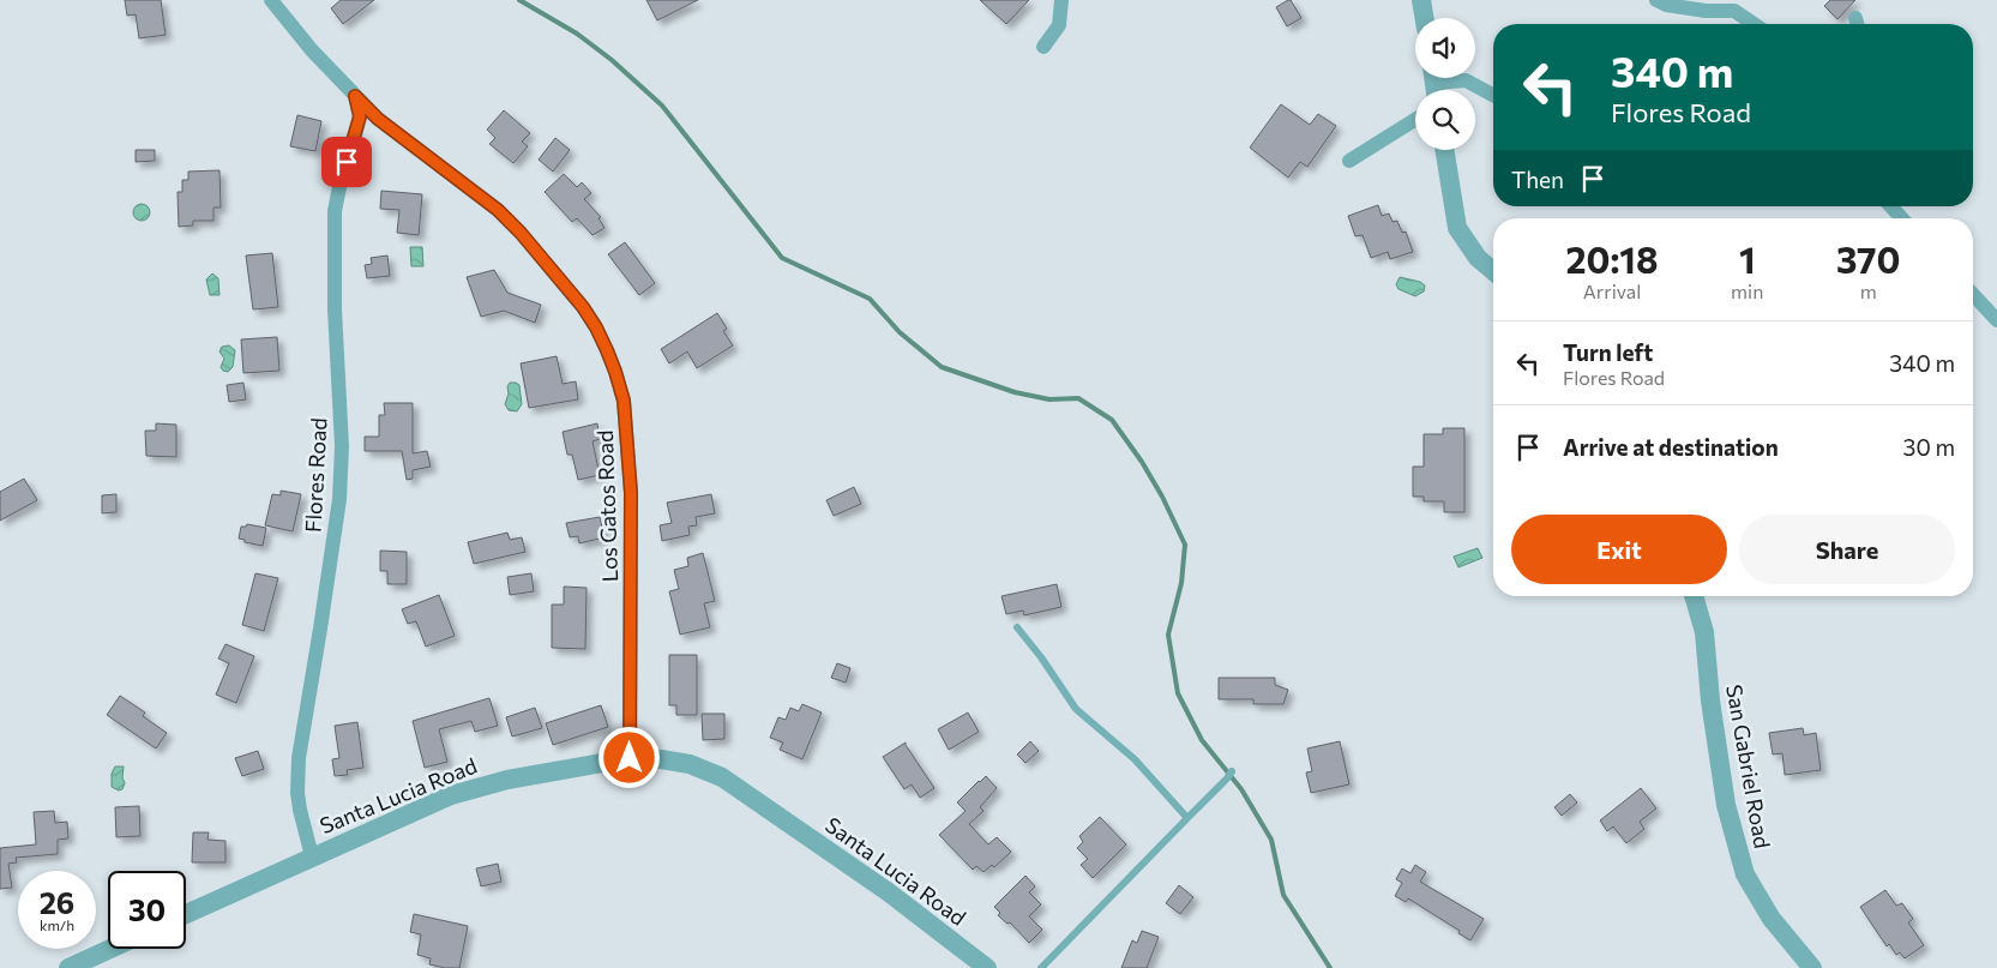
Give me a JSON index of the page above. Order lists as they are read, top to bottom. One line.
{"streets":{"street":["Flores Road","Los Gatos Road","San Gabriel Road","Santa Lucia Road"]},"crossings":[["Flores Road","Los Gatos Road"],["Flores Road","Santa Lucia Road"],["Los Gatos Road","Santa Lucia Road"]],"page":{"turn":["340 m","Flores Road"],"then":"Then","eta":["20:18","Arrival","1","min","370","m"],"list":[{"name":"Turn left","note":"Flores Road","value":"340 m"},{"name":"Arrive at destination","value":"30 m"}],"buttons":["Exit","Share"],"speed":"26 km/h","limit":"30"}}
